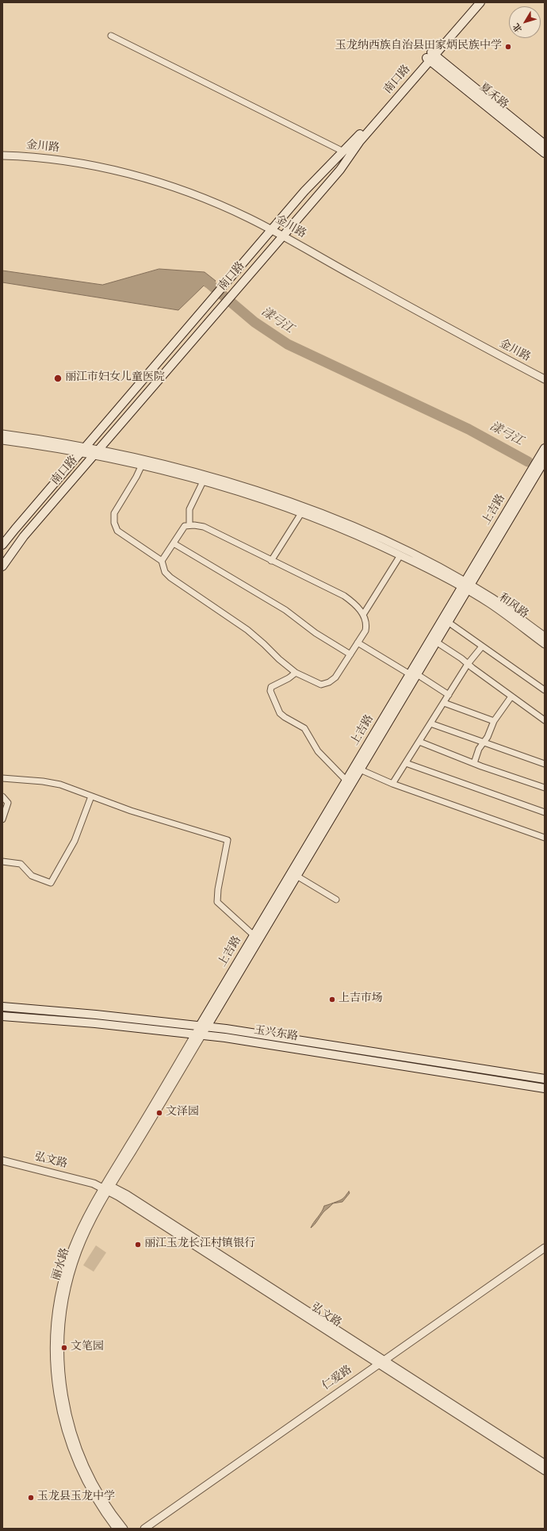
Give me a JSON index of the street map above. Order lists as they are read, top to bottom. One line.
{"streets":{"main road":["南口路","夏禾路","上吉路","玉兴东路"],"street":["金川路","和风路","弘文路","丽水路","仁爱路"]},"crossings":[["南口路","夏禾路"],["南口路","金川路"],["上吉路","和风路"],["上吉路","玉兴东路"],["上吉路","丽水路"],["玉兴东路","丽水路"],["弘文路","丽水路"],["弘文路","仁爱路"]],"water":["漾弓江"],"places":["玉龙纳西族自治县田家炳民族中学","丽江市妇女儿童医院","上吉市场","文泽园","丽江玉龙长江村镇银行","文笔园","玉龙县玉龙中学"],"north":"bottom left"}
